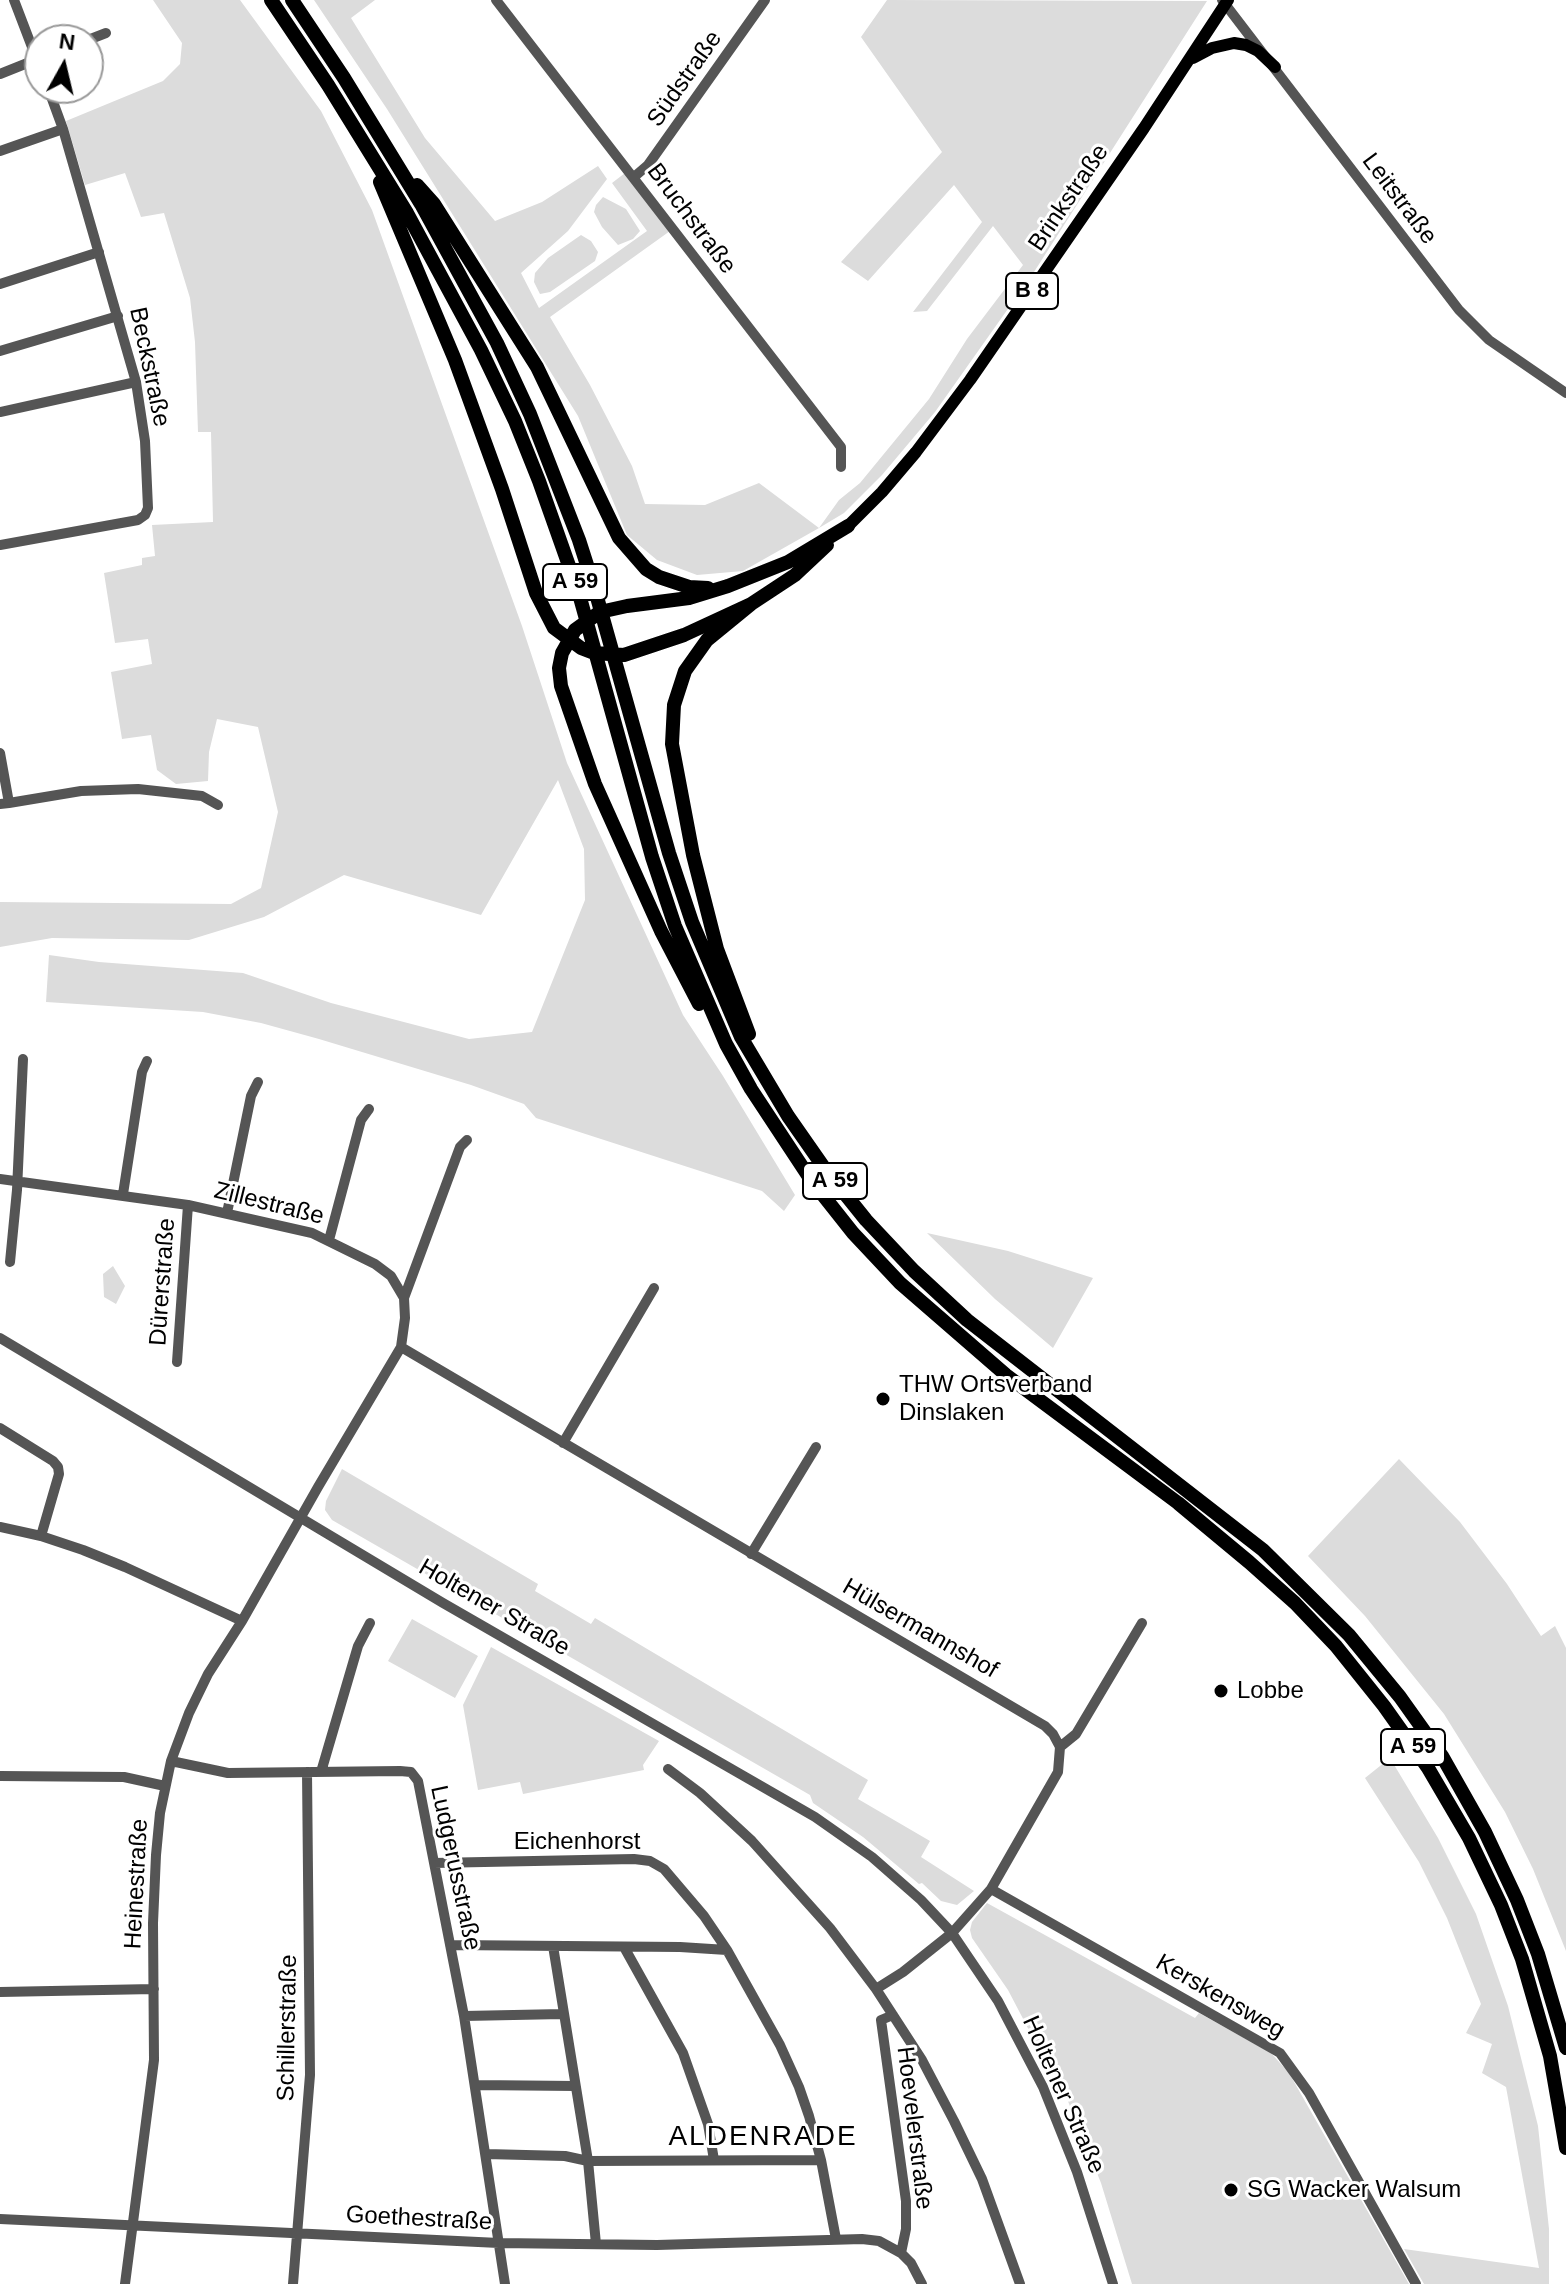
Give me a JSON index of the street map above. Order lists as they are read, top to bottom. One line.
{"streets":{"highway":["A 59"],"main road":["Brinkstraße","B 8"],"street":["Südstraße","Leitstraße","Bruchstraße","Beckstraße","Zillestraße","Dürerstraße","Holtener Straße","Hülsermannshof","Eichenhorst","Ludgerusstraße","Heinestraße","Kerskensweg","Schillerstraße","Hoevelerstraße","Goethestraße"]},"crossings":[["Südstraße","Bruchstraße"],["Brinkstraße","Leitstraße"],["Zillestraße","Dürerstraße"],["Holtener Straße","Heinestraße"],["Eichenhorst","Ludgerusstraße"],["Eichenhorst","Goethestraße"],["Ludgerusstraße","Heinestraße"],["Ludgerusstraße","Schillerstraße"],["Ludgerusstraße","Goethestraße"],["Heinestraße","Goethestraße"],["Schillerstraße","Goethestraße"]],"districts":["ALDENRADE"],"places":["THW Ortsverband Dinslaken","Lobbe","SG Wacker Walsum"],"north":"top"}
